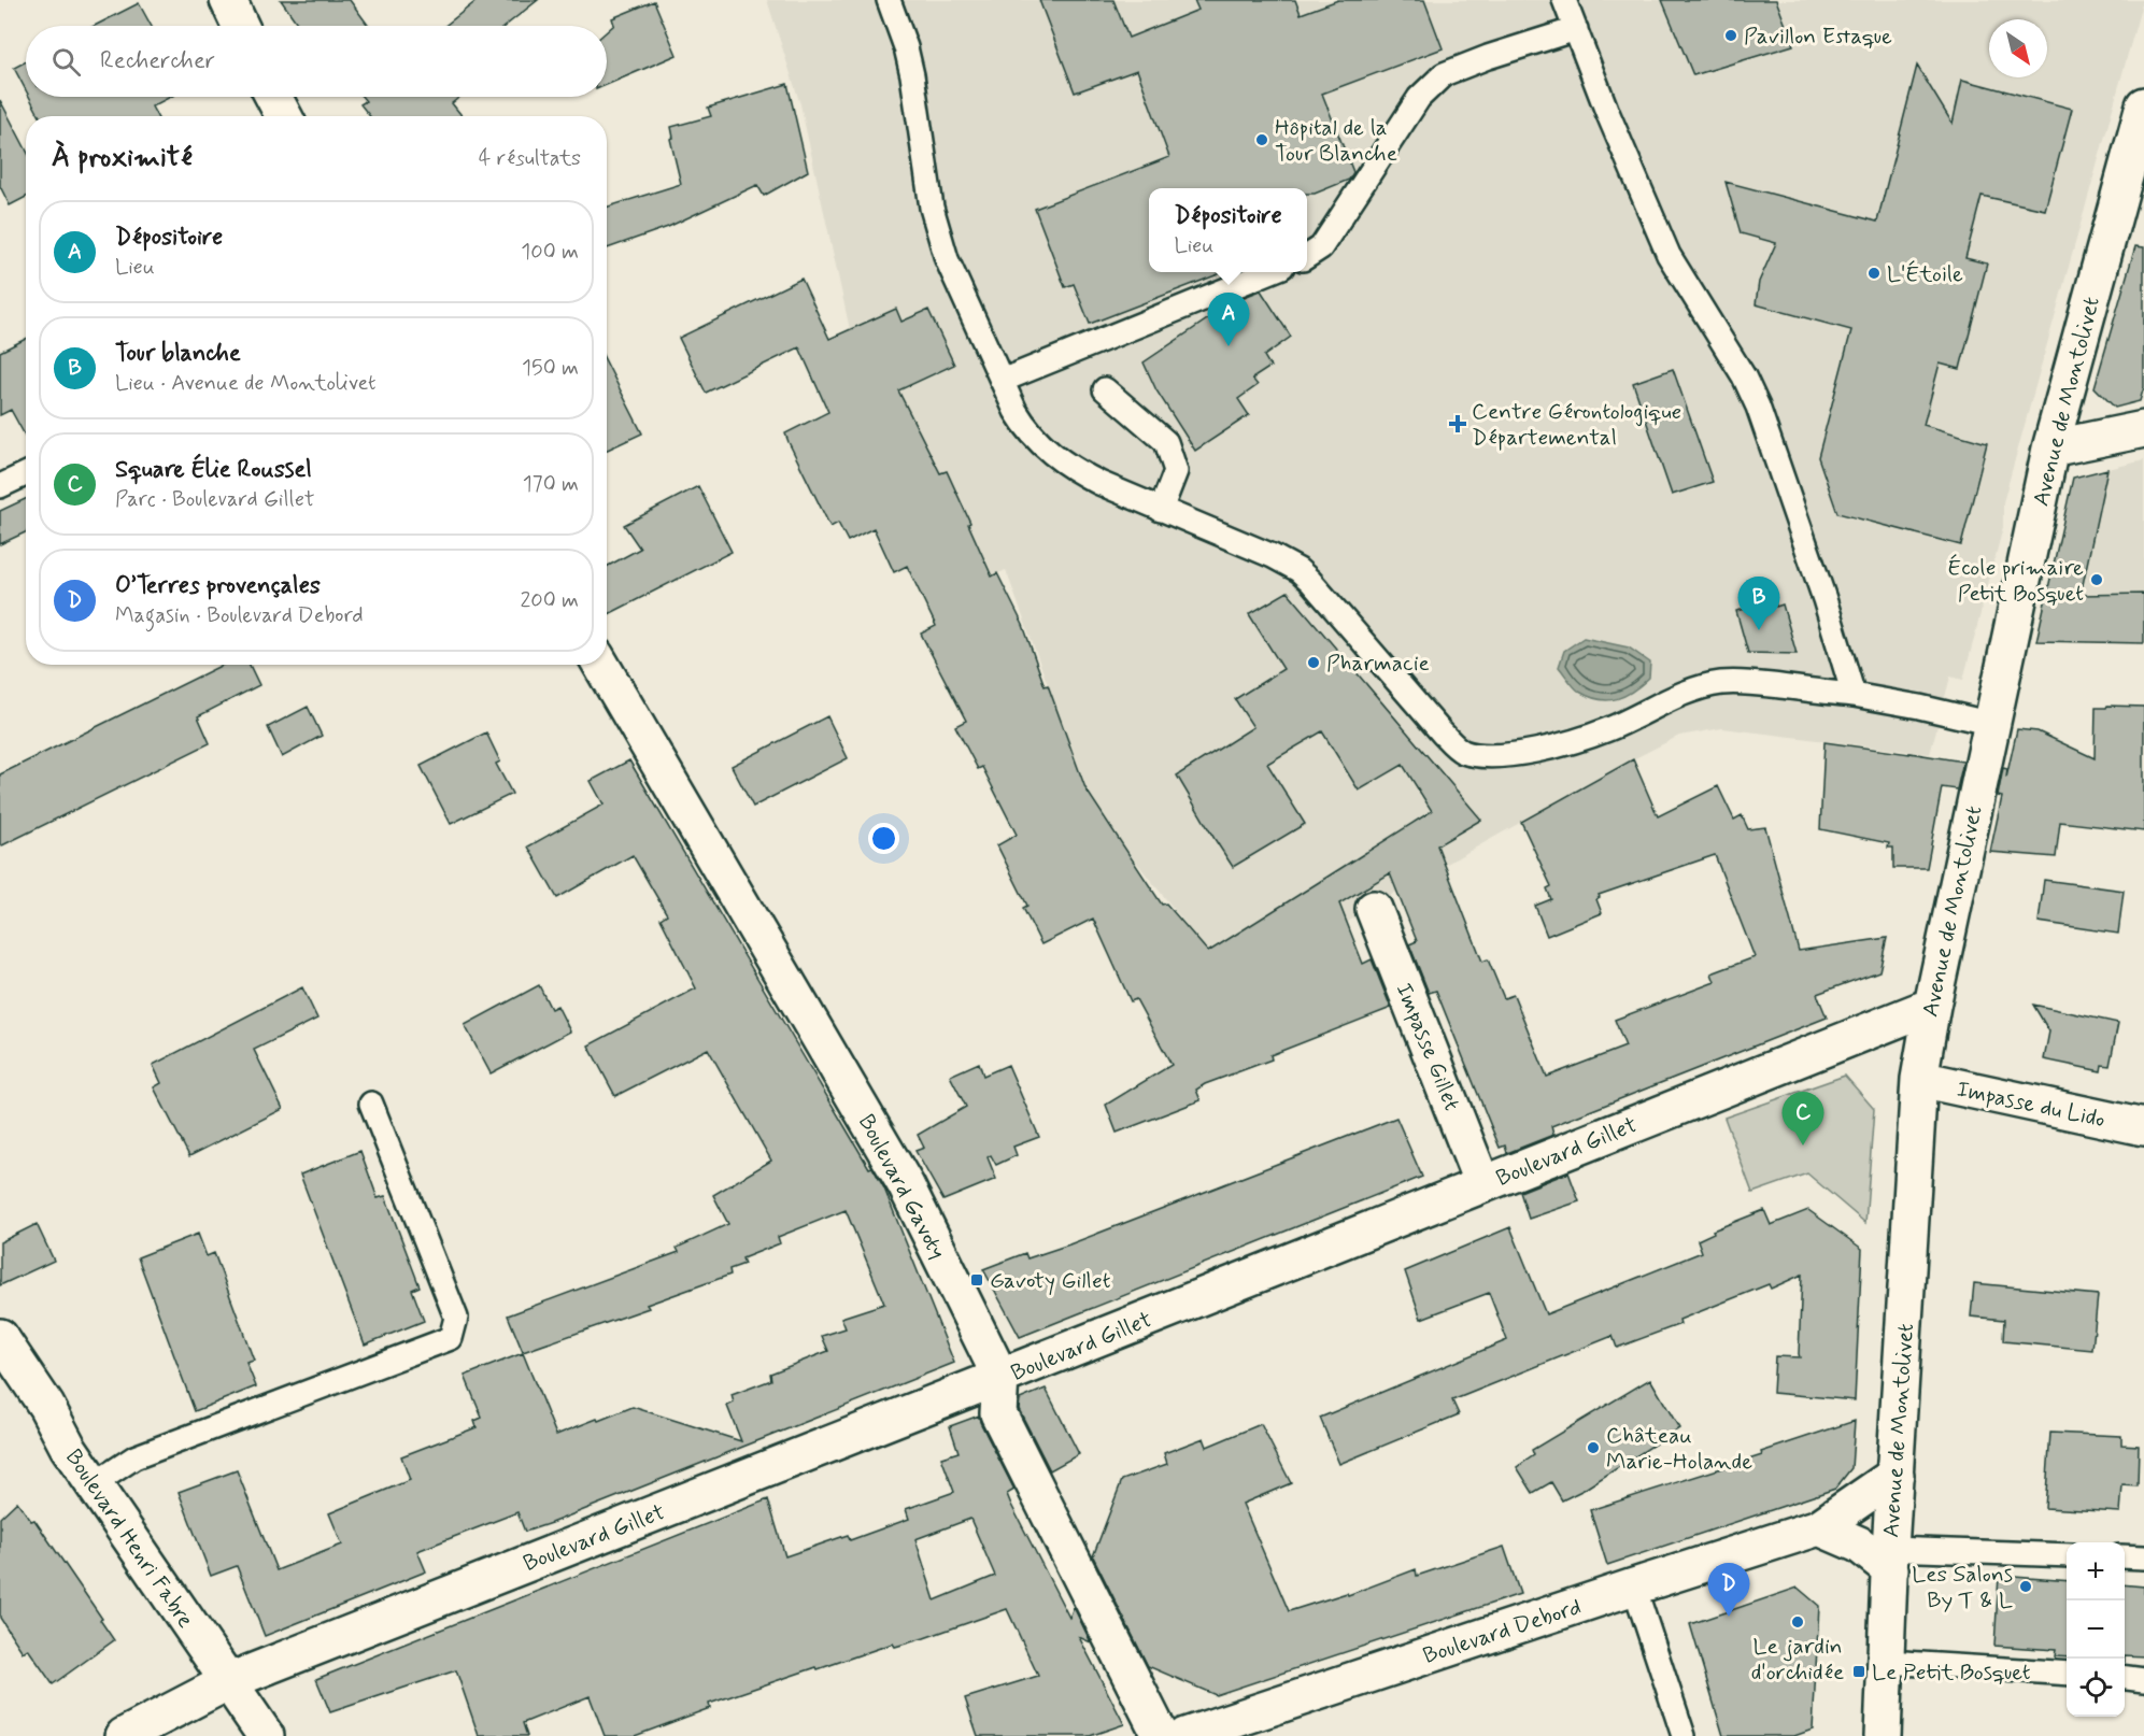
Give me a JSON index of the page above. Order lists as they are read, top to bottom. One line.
{"streets":{"street":["Avenue de Montolivet","Impasse Gillet","Impasse du Lido","Boulevard Gillet","Boulevard Gavoty","Boulevard Henri Fabre","Boulevard Debord"]},"crossings":[["Avenue de Montolivet","Impasse du Lido"],["Avenue de Montolivet","Boulevard Gillet"],["Avenue de Montolivet","Boulevard Debord"],["Impasse Gillet","Boulevard Gillet"],["Boulevard Gillet","Boulevard Gavoty"],["Boulevard Gillet","Boulevard Henri Fabre"]],"places":{"other":["Pavillon Estaque","Hôpital de la Tour Blanche","L'Étoile","École primaire Petit Bosquet","Pharmacie","Château Marie-Holande","Les Salons By T & L","Le jardin d'orchidée"],"health":["Centre Gérontologique Départemental"],"transit":["Gavoty Gillet","Le Petit Bosquet"]},"north":"bottom right","page":{"search":"Rechercher","heading":["À proximité","4 résultats"],"popup":["Dépositoire","Lieu"],"list":[{"mark":"A","name":"Dépositoire","note":"Lieu","value":"100 m"},{"mark":"B","name":"Tour blanche","note":"Lieu · Avenue de Montolivet","value":"150 m"},{"mark":"C","name":"Square Élie Roussel","note":"Parc · Boulevard Gillet","value":"170 m"},{"mark":"D","name":"O’Terres provençales","note":"Magasin · Boulevard Debord","value":"200 m"}],"pins":["A","B","C","D"],"map_buttons":["+","−"]}}
